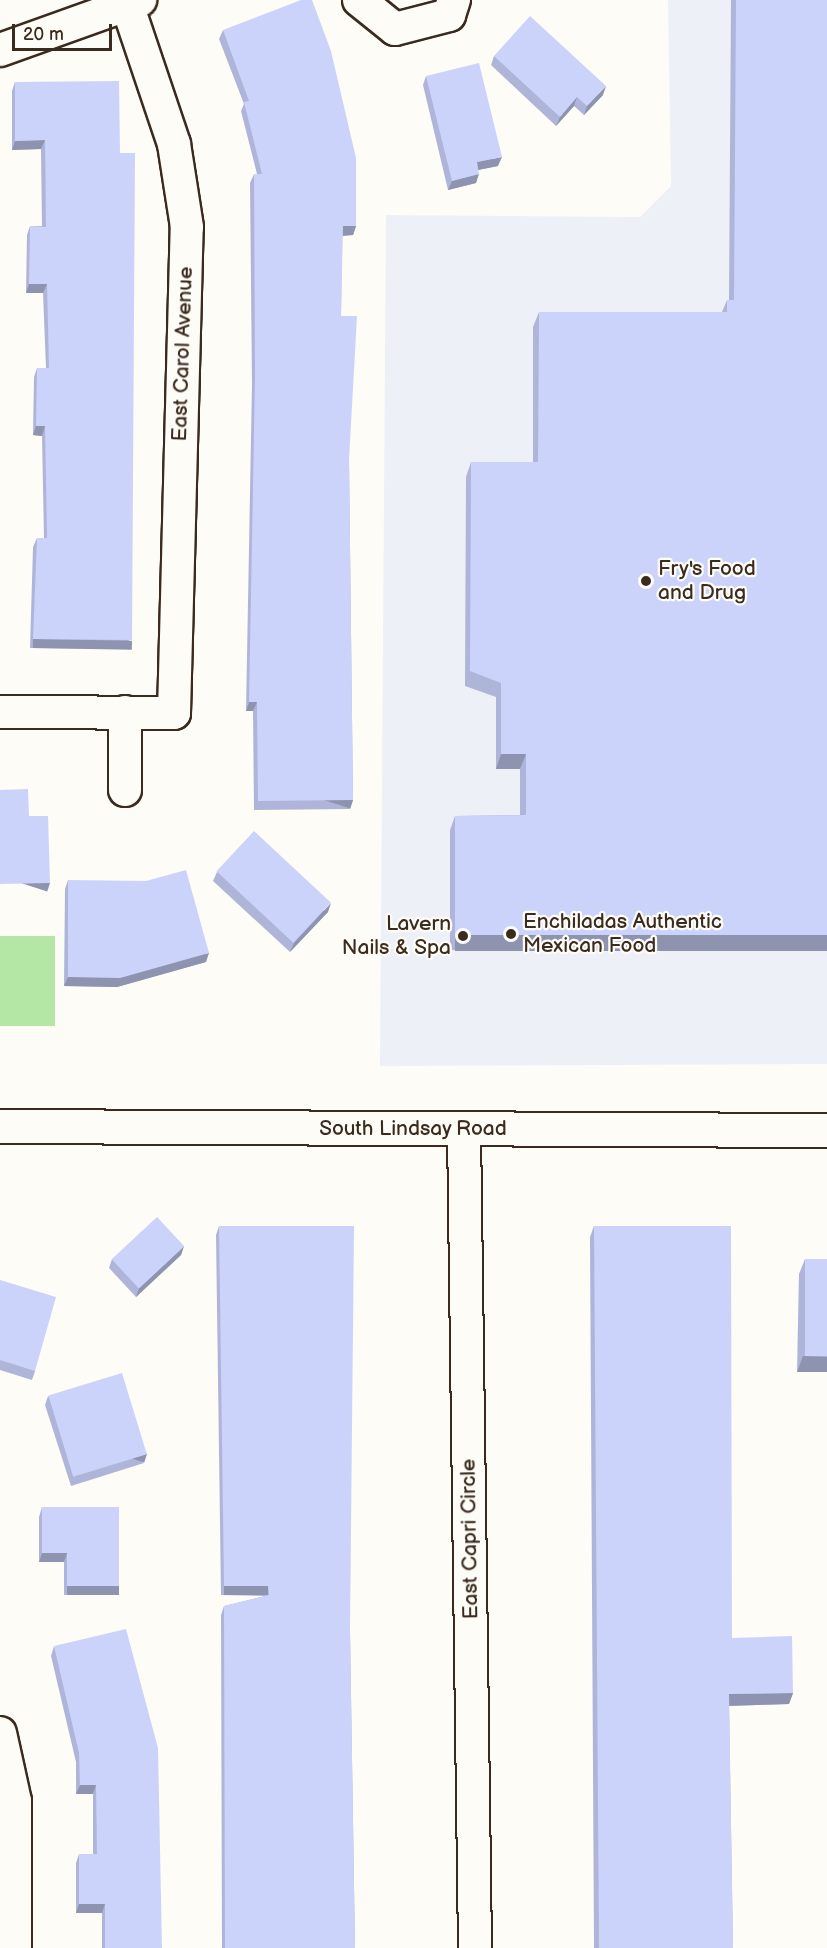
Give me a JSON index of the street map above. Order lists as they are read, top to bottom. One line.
{"streets":{"main road":["South Lindsay Road"],"street":["East Carol Avenue","East Capri Circle"]},"crossings":[["South Lindsay Road","East Capri Circle"]],"places":["Fry's Food and Drug","Enchiladas Authentic Mexican Food","Lavern Nails & Spa"],"scale_bar":"20 m"}
